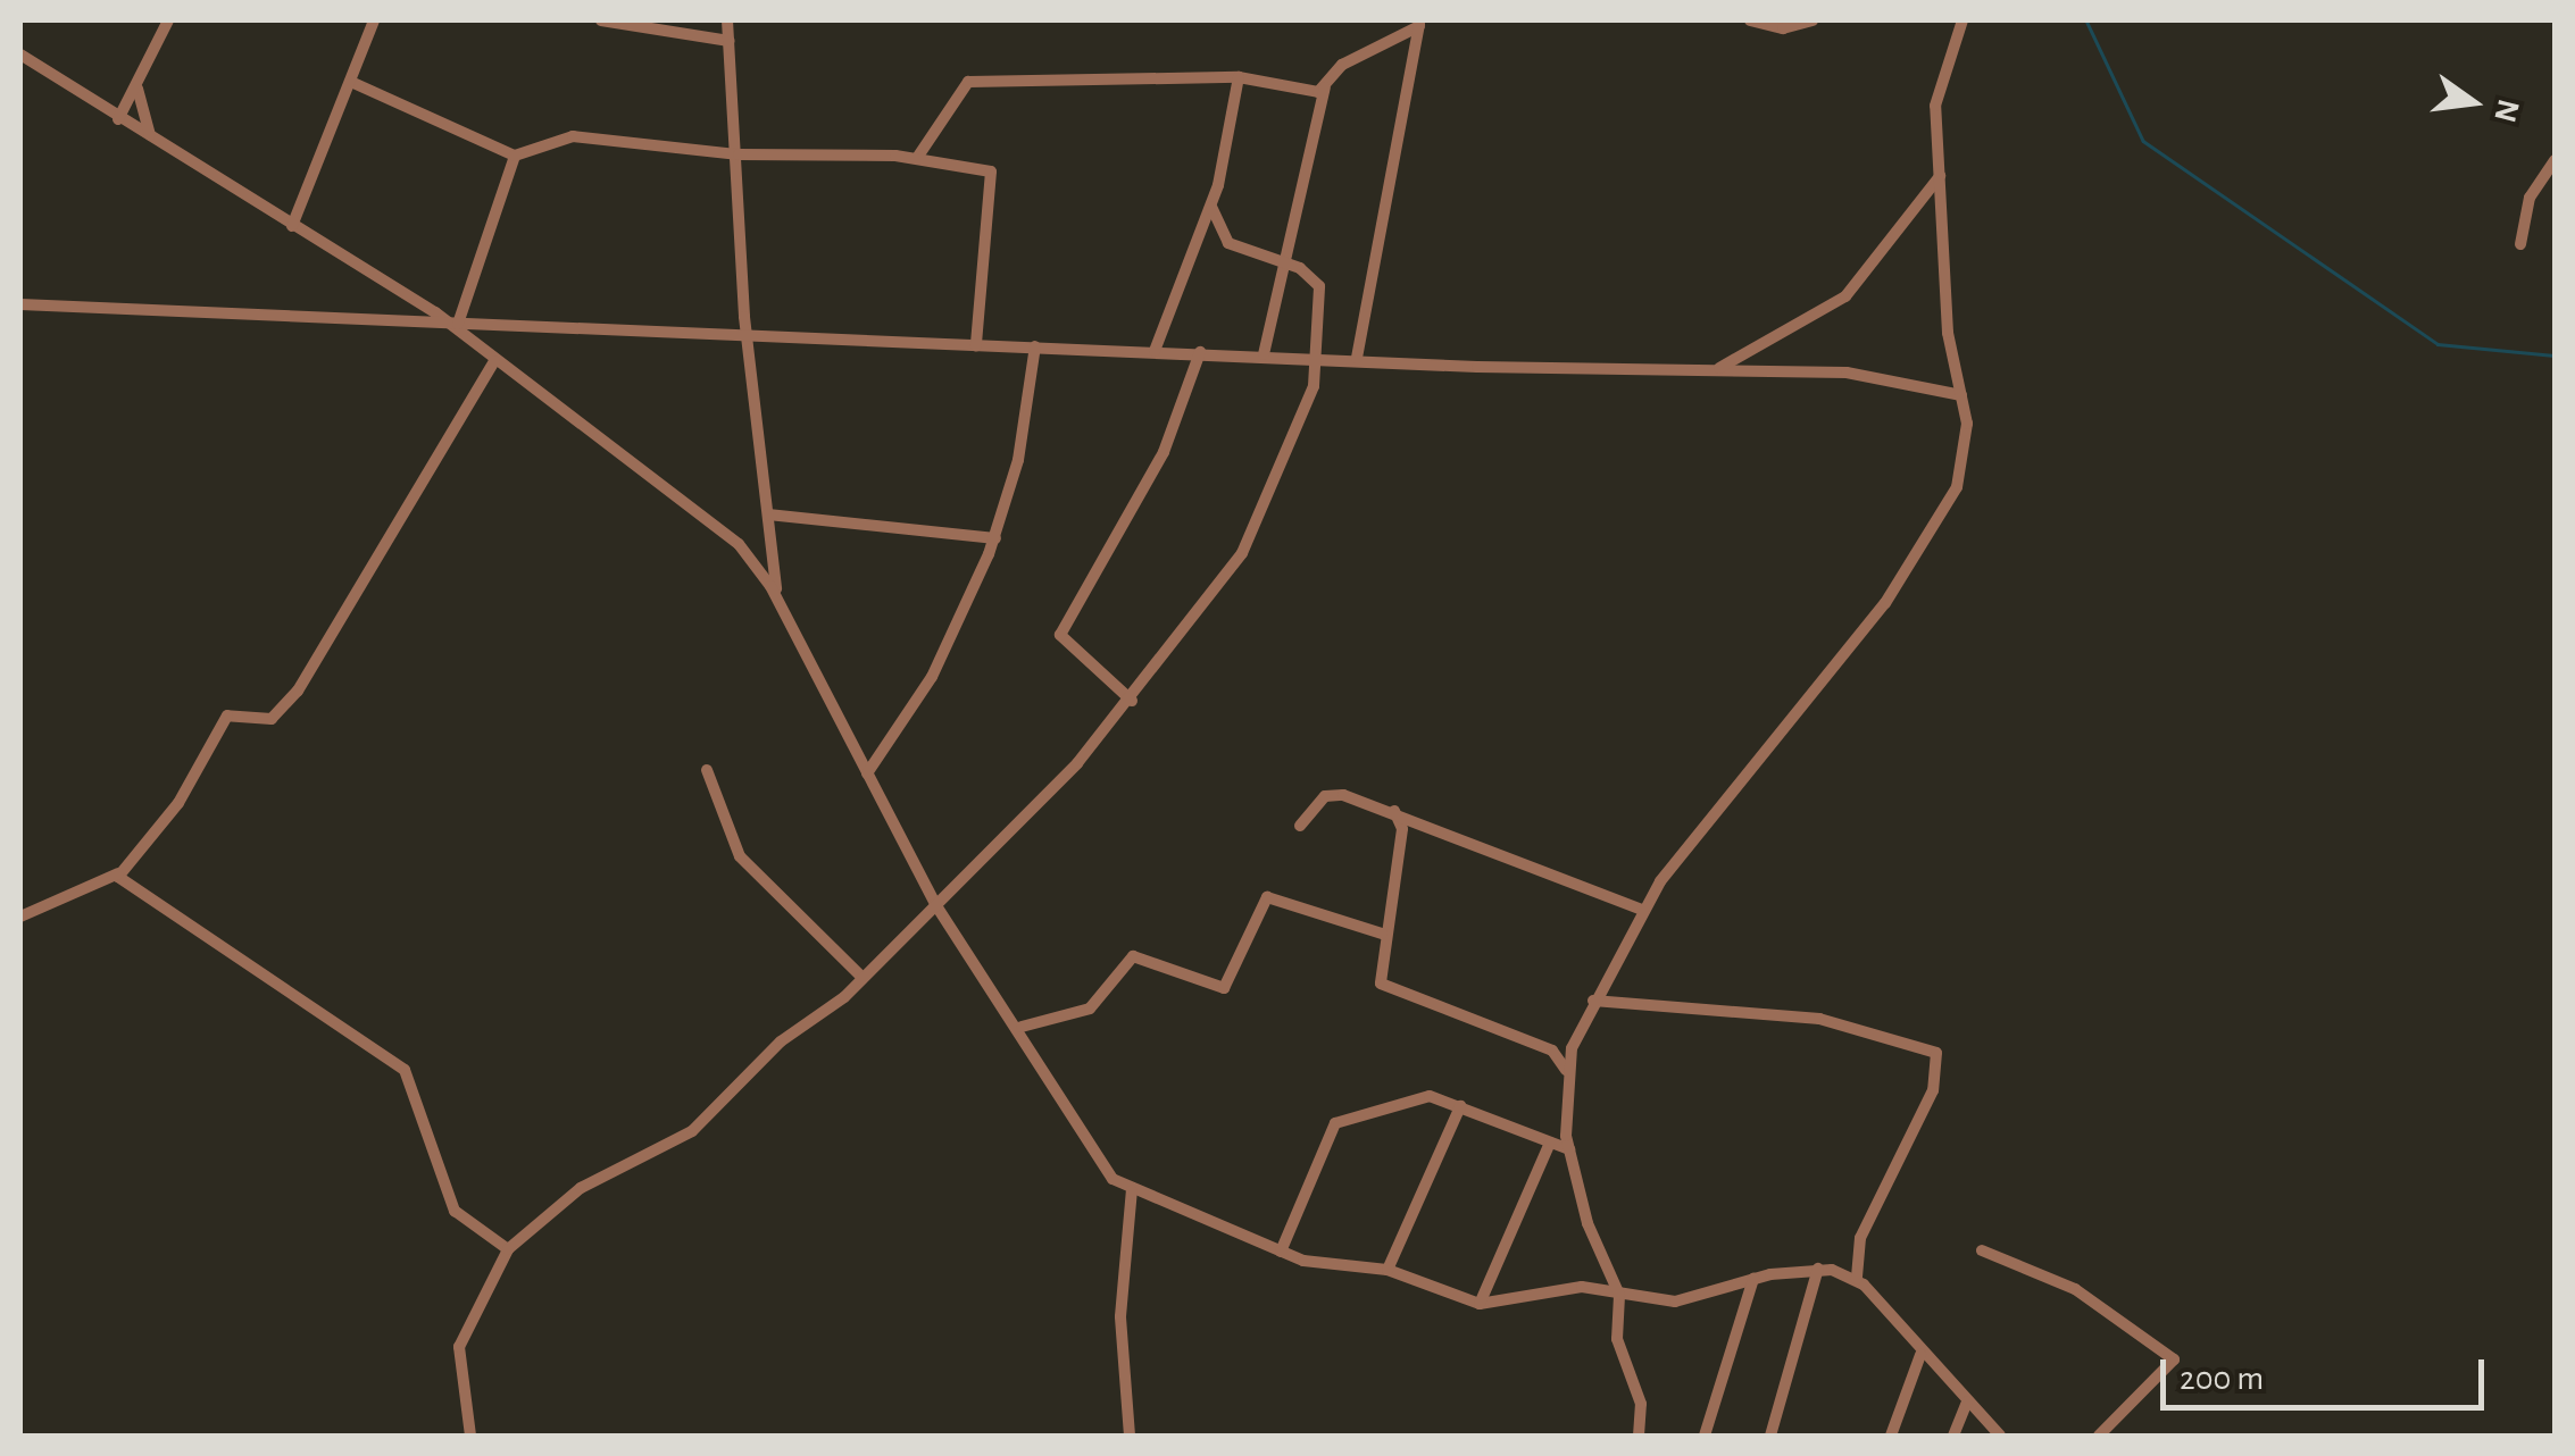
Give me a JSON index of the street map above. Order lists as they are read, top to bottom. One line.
{"scale_bar":"200 m","north":"right"}
